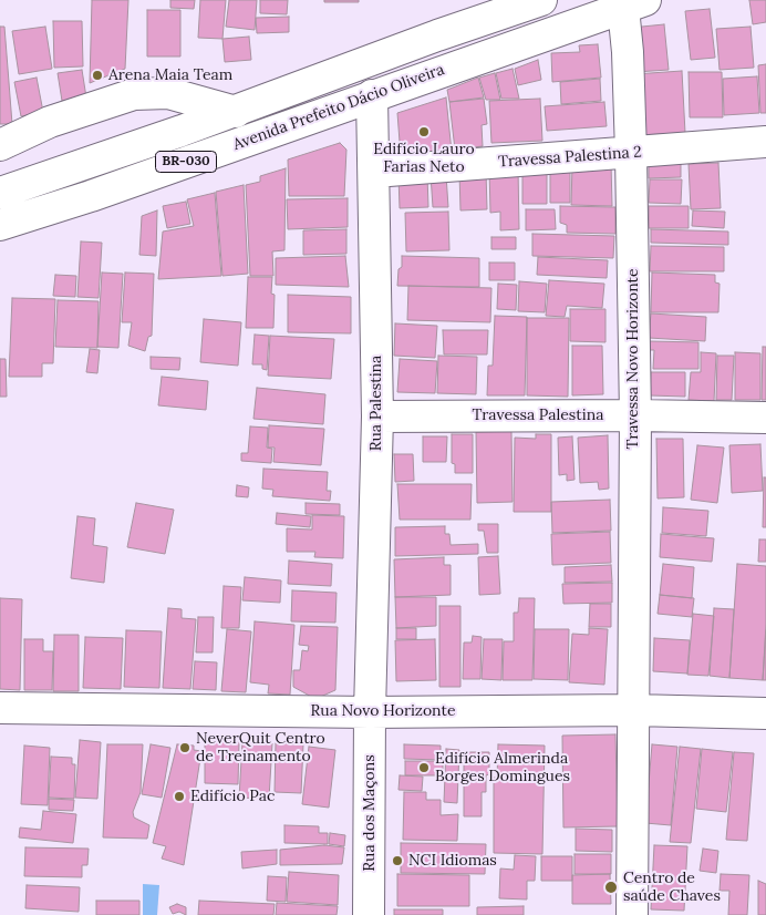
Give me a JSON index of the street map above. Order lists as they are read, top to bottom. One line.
{"streets":{"street":["Avenida Prefeito Dácio Oliveira","Travessa Palestina 2","BR-030","Travessa Novo Horizonte","Rua Palestina","Travessa Palestina","Rua Novo Horizonte","Rua dos Maçons"]},"crossings":[["Avenida Prefeito Dácio Oliveira","Travessa Novo Horizonte"],["Avenida Prefeito Dácio Oliveira","Rua Palestina"],["Travessa Palestina 2","Travessa Novo Horizonte"],["Travessa Palestina 2","Rua Palestina"],["Travessa Novo Horizonte","Travessa Palestina"],["Travessa Novo Horizonte","Rua Novo Horizonte"],["Rua Palestina","Travessa Palestina"],["Rua Palestina","Rua Novo Horizonte"],["Rua Palestina","Rua dos Maçons"],["Rua Novo Horizonte","Rua dos Maçons"]],"places":["Arena Maia Team","Edifício Lauro Farias Neto","NeverQuit Centro de Treinamento","Edifício Almerinda Borges Domingues","Edifício Pac","NCI Idiomas","Centro de saúde Chaves"]}
